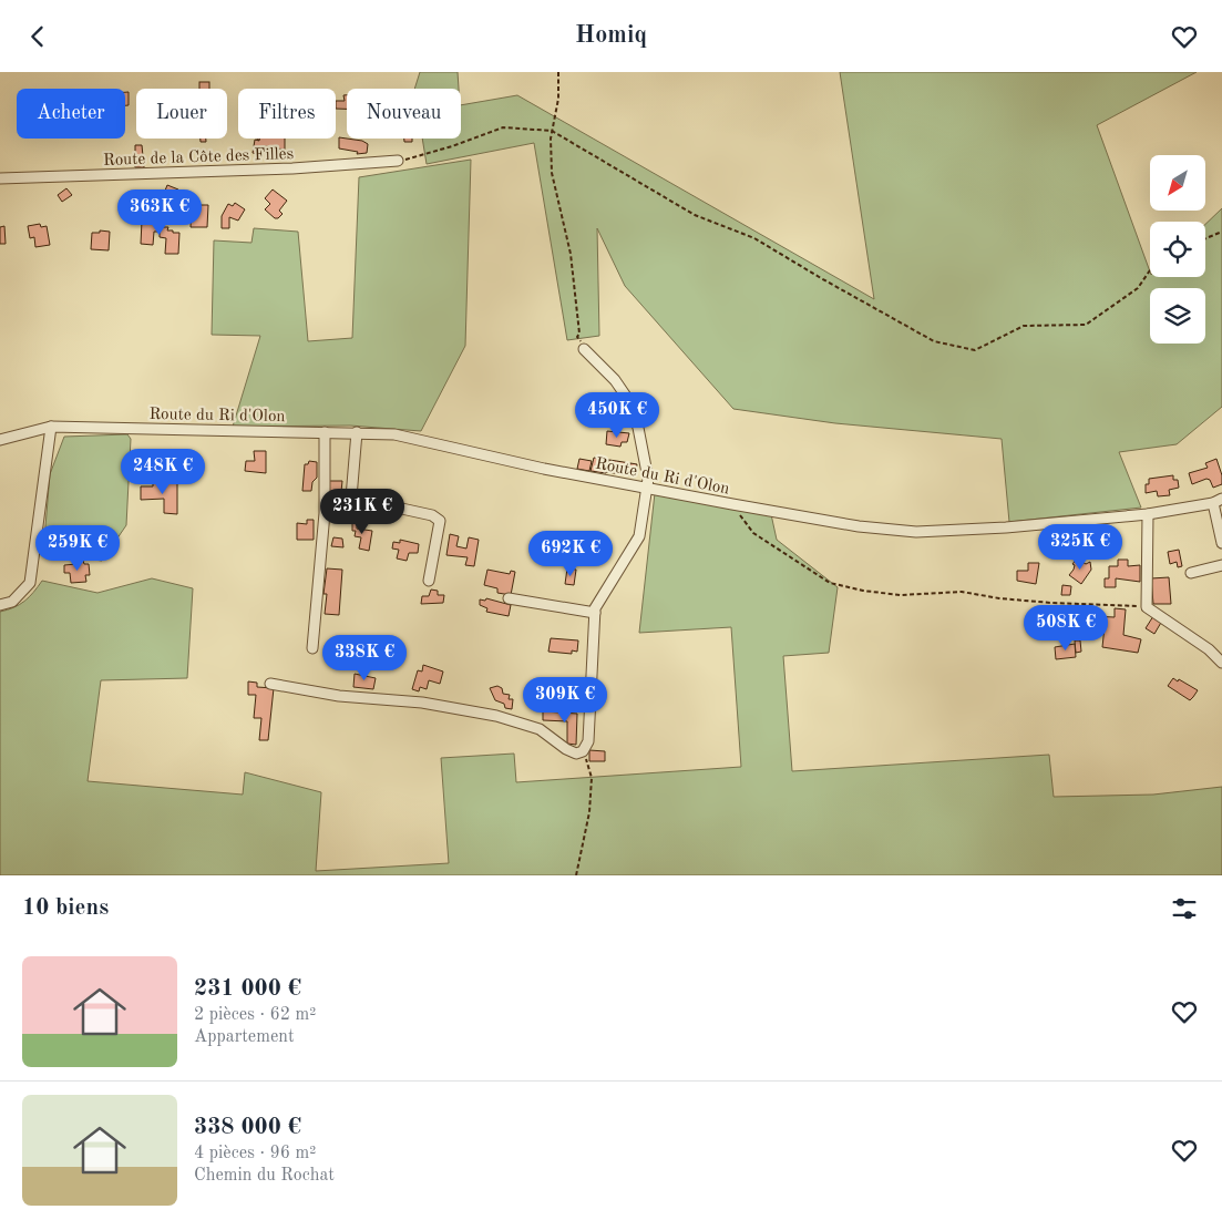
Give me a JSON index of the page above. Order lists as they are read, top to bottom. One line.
{"streets":{"street":["Route de la Côte des Filles","Route du Ri d'Olon"]},"north":"bottom left","page":{"header":"Homiq","chip":["Acheter","Louer","Filtres","Nouveau"],"price":["363K €","450K €","248K €","231K €","325K €","259K €","692K €","508K €","338K €","309K €"],"heading":"10 biens","list":[{"name":"231 000 €","note":"2 pièces · 62 m² · Appartement"},{"name":"338 000 €","note":"4 pièces · 96 m² · Chemin du Rochat"}]}}
